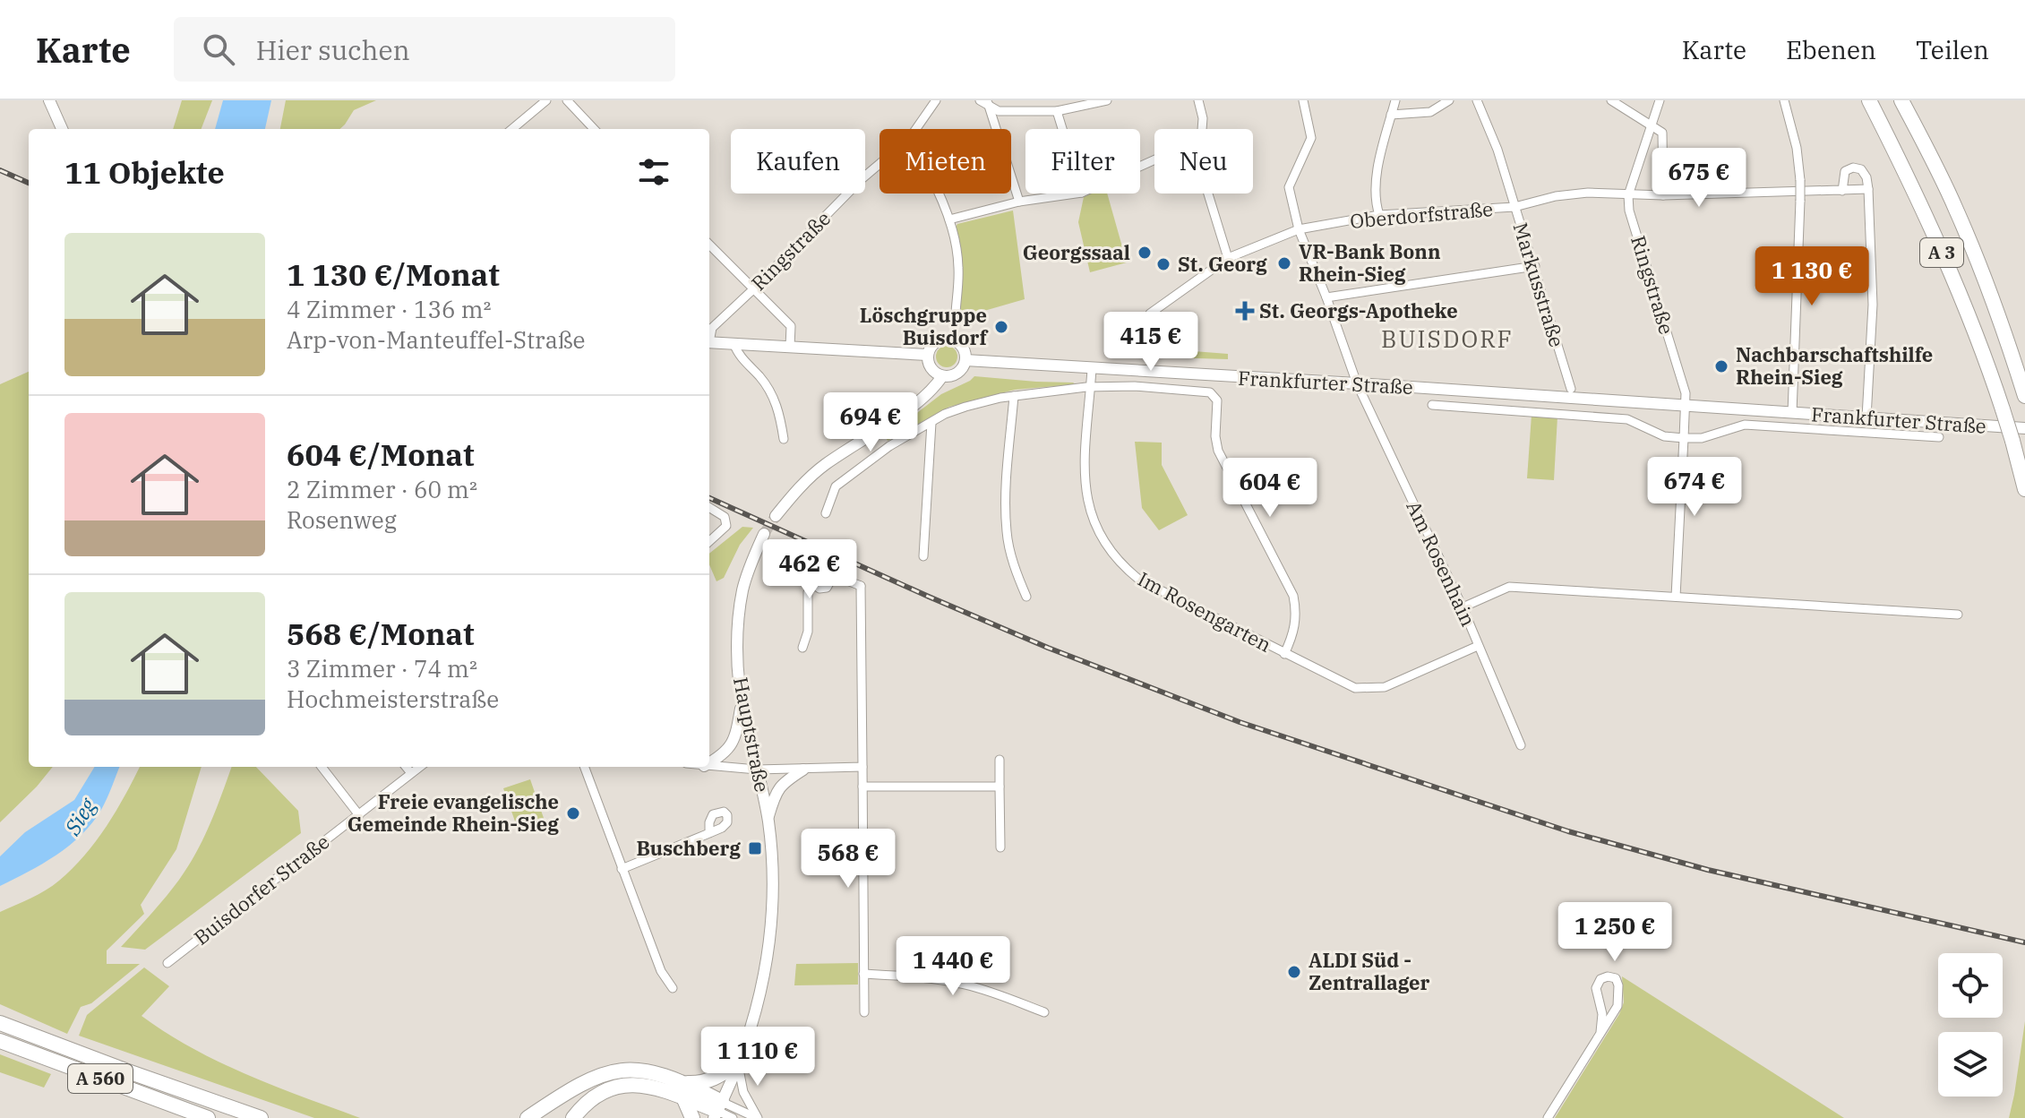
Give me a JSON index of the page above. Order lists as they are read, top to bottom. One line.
{"streets":{"highway":["A 3","A 560"],"main road":["Frankfurter Straße","Hauptstraße"],"street":["Oberdorfstraße","Ringstraße","Markusstraße","Am Rosenhain","Im Rosengarten","Buisdorfer Straße"]},"crossings":[["Oberdorfstraße","Ringstraße"],["Oberdorfstraße","Markusstraße"],["Oberdorfstraße","Am Rosenhain"],["Ringstraße","Frankfurter Straße"],["Frankfurter Straße","Am Rosenhain"],["Frankfurter Straße","Im Rosengarten"],["Am Rosenhain","Im Rosengarten"]],"districts":["BUISDORF"],"water":["Sieg"],"places":{"other":["Georgssaal","VR-Bank Bonn Rhein-Sieg","St. Georg","Löschgruppe Buisdorf","Nachbarschaftshilfe Rhein-Sieg","Freie evangelische Gemeinde Rhein-Sieg","ALDI Süd - Zentrallager"],"health":["St. Georgs-Apotheke"],"transit":["Buschberg"]},"page":{"header":"Karte","search":"Hier suchen","nav":["Karte","Ebenen","Teilen"],"chip":["Kaufen","Mieten","Filter","Neu"],"heading":"11 Objekte","price":["675 €","1 130 €","415 €","694 €","674 €","604 €","462 €","568 €","1 250 €","1 440 €","1 110 €"],"list":[{"name":"1 130 €/Monat","note":"4 Zimmer · 136 m² · Arp-von-Manteuffel-Straße"},{"name":"604 €/Monat","note":"2 Zimmer · 60 m² · Rosenweg"},{"name":"568 €/Monat","note":"3 Zimmer · 74 m² · Hochmeisterstraße"}]}}
